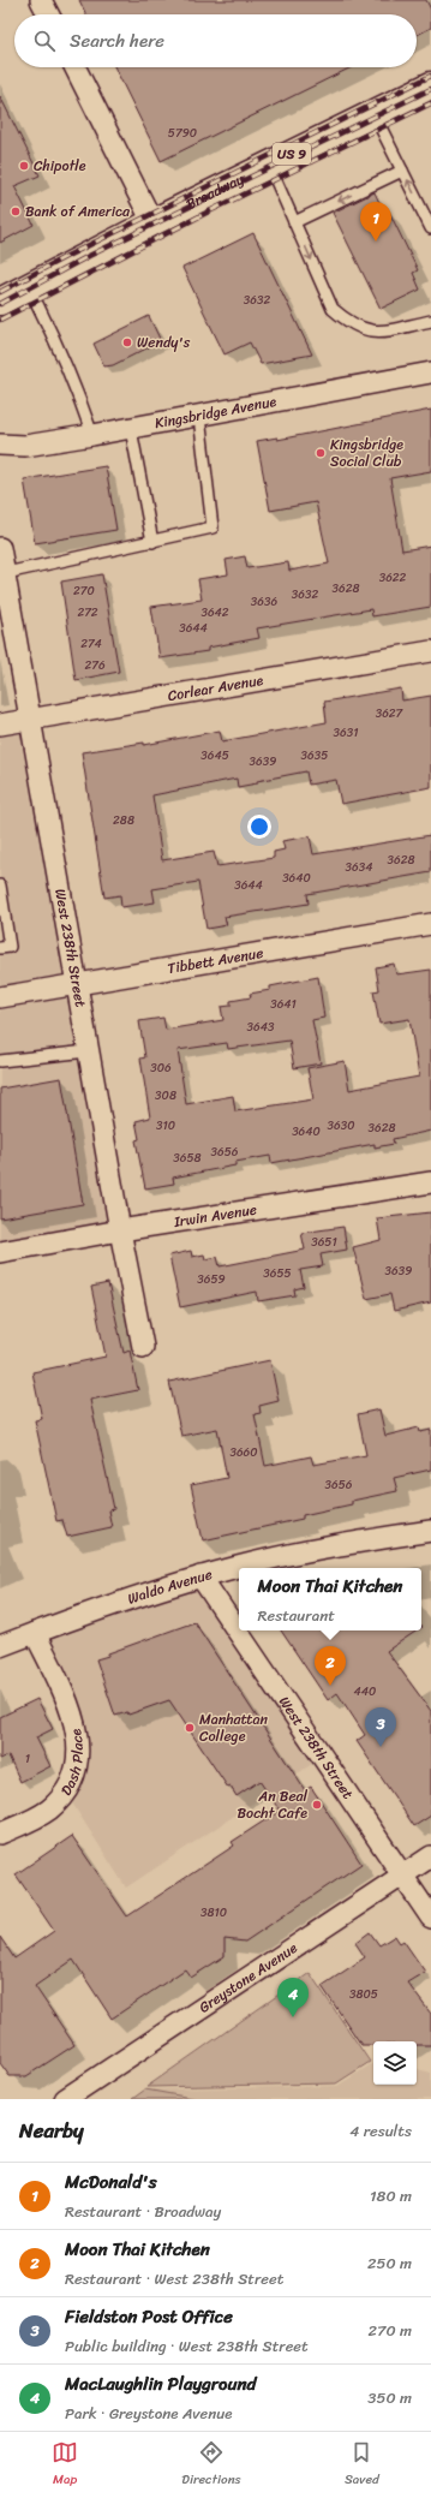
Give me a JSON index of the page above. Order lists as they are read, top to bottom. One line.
{"streets":{"main road":["US 9","Broadway"],"street":["Kingsbridge Avenue","Corlear Avenue","West 238th Street","Tibbett Avenue","Irwin Avenue","Waldo Avenue","Dash Place","Greystone Avenue"]},"crossings":[["Corlear Avenue","West 238th Street"],["West 238th Street","Tibbett Avenue"],["West 238th Street","Irwin Avenue"],["West 238th Street","Waldo Avenue"],["West 238th Street","Greystone Avenue"],["Waldo Avenue","Dash Place"]],"places":["Chipotle","Bank of America","Wendy's","Kingsbridge Social Club","Manhattan College","An Beal Bocht Cafe"],"house_numbers":["5790","3632","3622","3628","270","3632","3636","272","3642","3644","274","276","3627","3631","3645","3635","3639","288","3628","3634","3640","3644","3641","3643","306","308","310","3630","3628","3640","3656","3658","3651","3639","3655","3659","3660","3656","440","1","3810","3805"],"page":{"search":"Search here","pins":["1","2","3","4"],"popup":["Moon Thai Kitchen","Restaurant"],"heading":["Nearby","4 results"],"list":[{"mark":"1","name":"McDonald's","note":"Restaurant · Broadway","value":"180 m"},{"mark":"2","name":"Moon Thai Kitchen","note":"Restaurant · West 238th Street","value":"250 m"},{"mark":"3","name":"Fieldston Post Office","note":"Public building · West 238th Street","value":"270 m"},{"mark":"4","name":"MacLaughlin Playground","note":"Park · Greystone Avenue","value":"350 m"}],"nav":["Map","Directions","Saved"]}}
